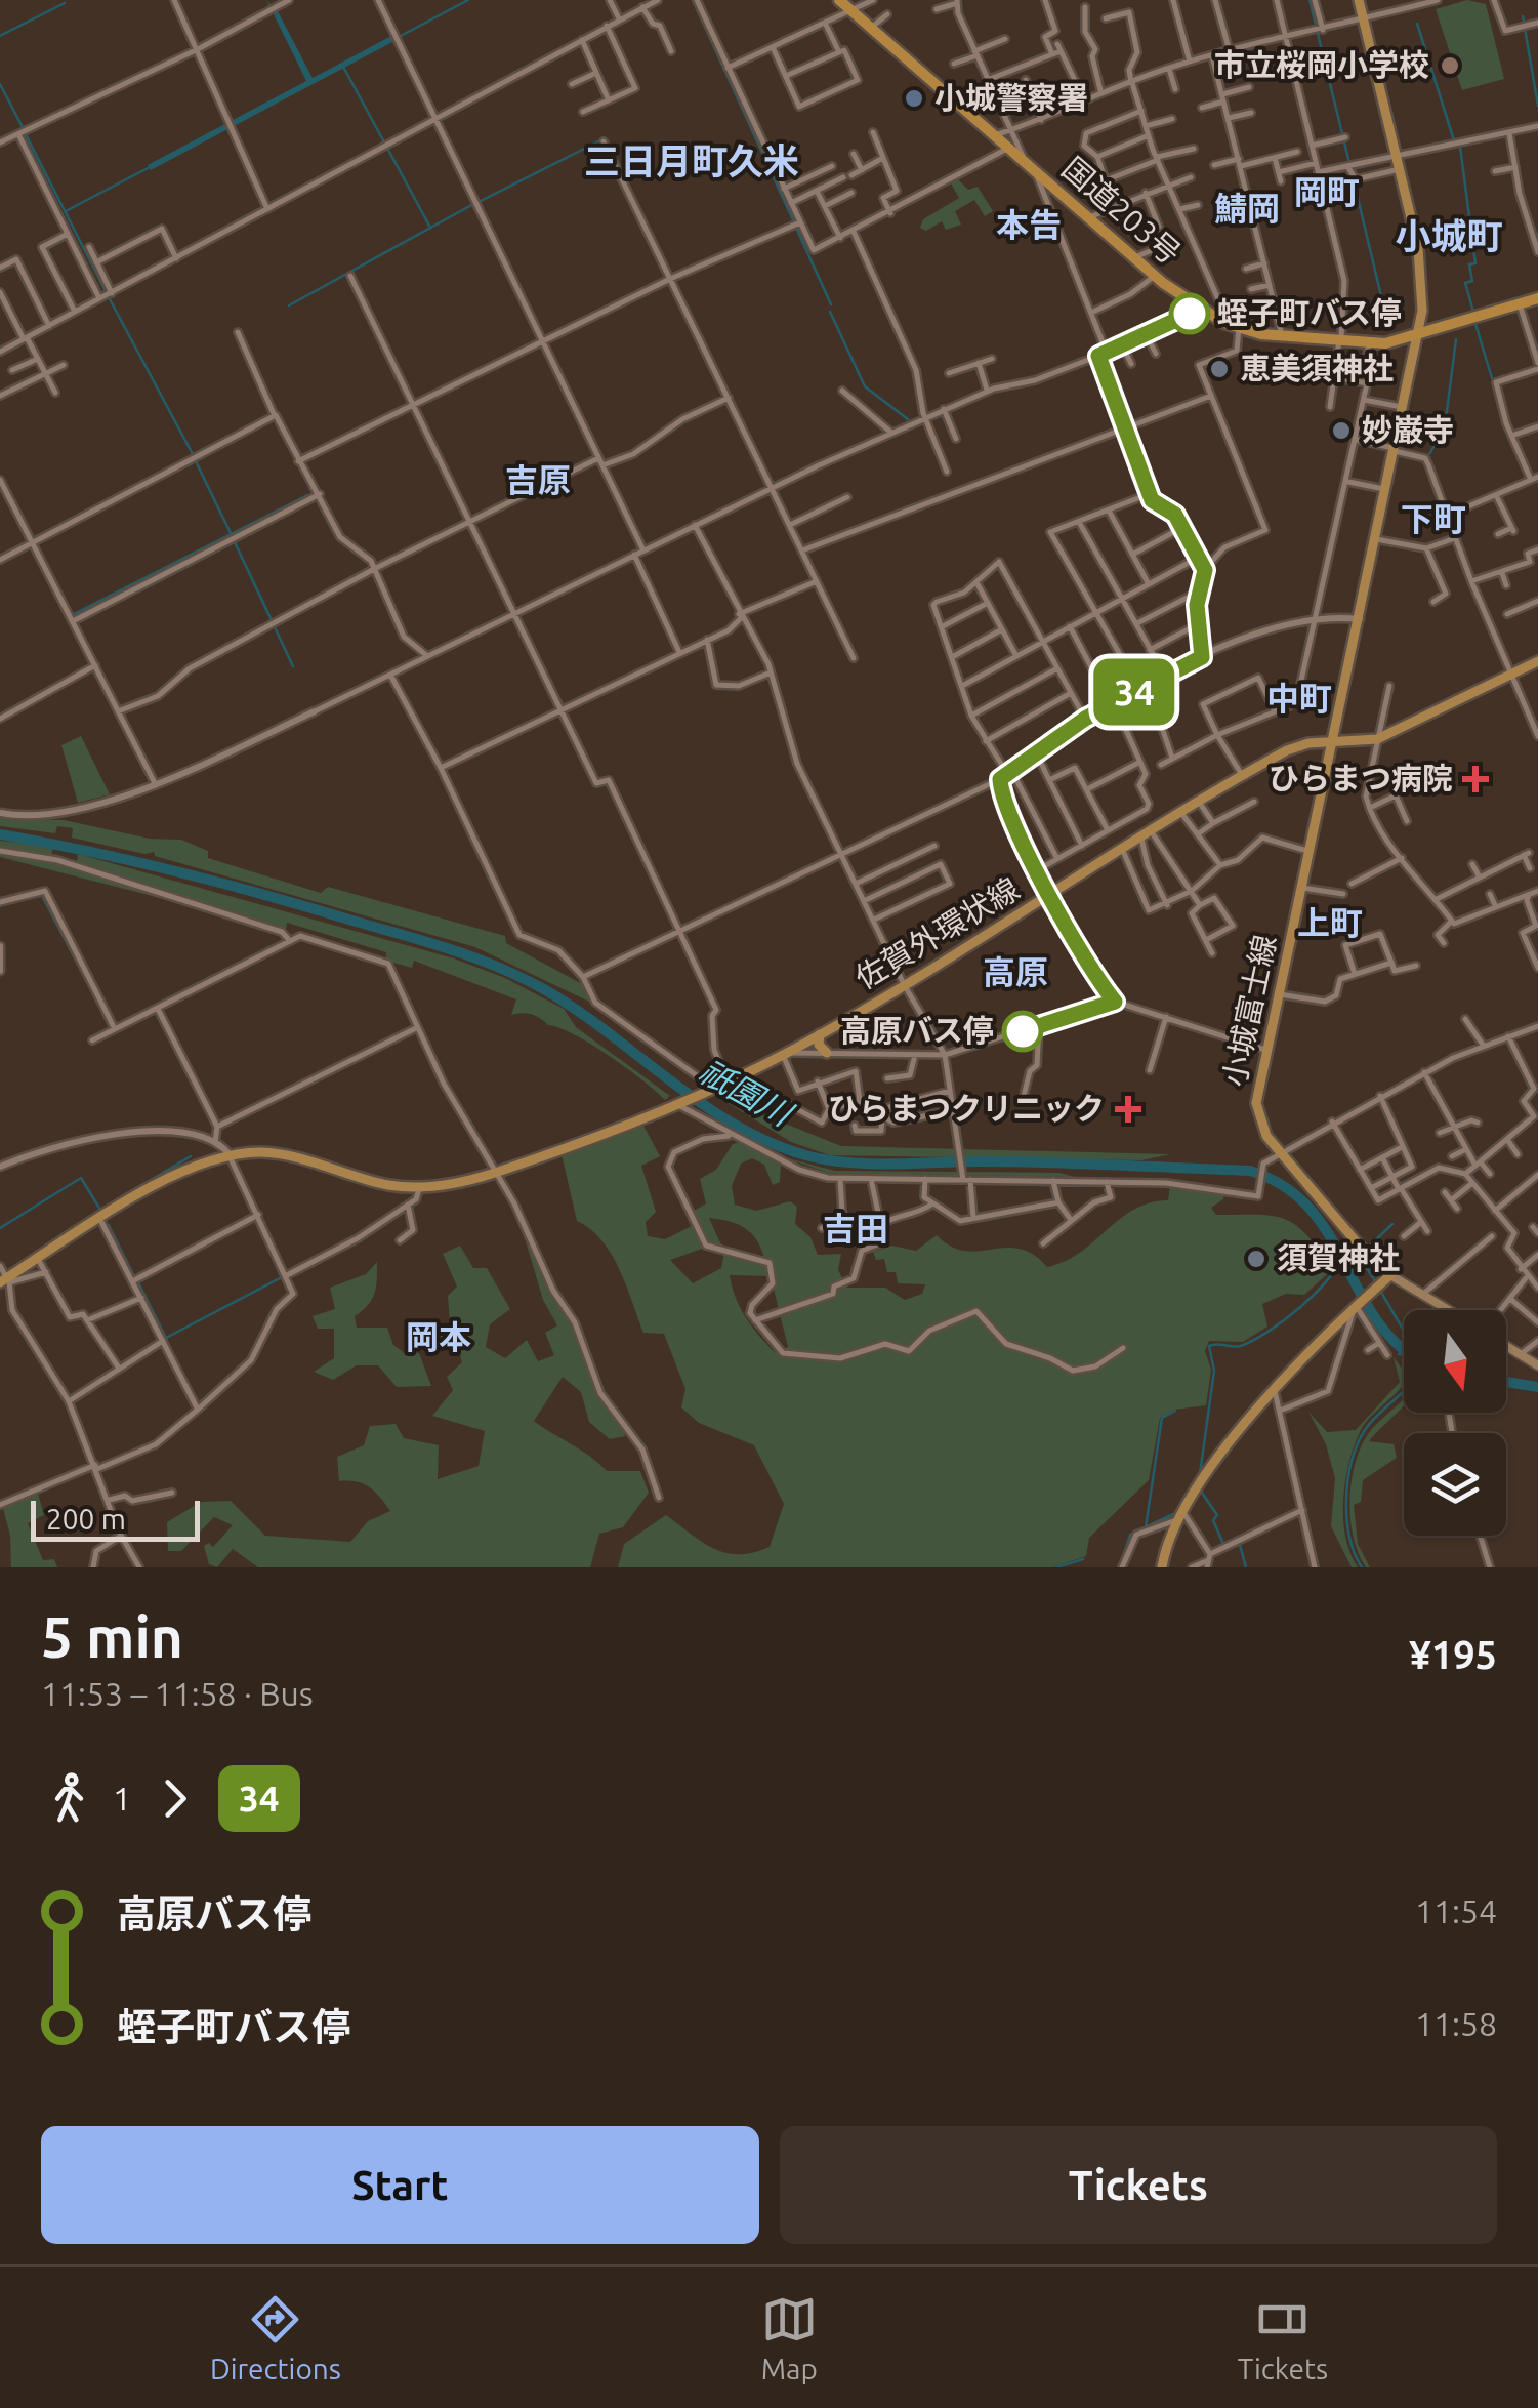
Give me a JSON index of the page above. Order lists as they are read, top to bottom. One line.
{"streets":{"highway":["国道203号"],"main road":["佐賀外環状線","小城富士線"]},"crossings":[["佐賀外環状線","小城富士線"]],"districts":["三日月町久米","岡町","鯖岡","本告","小城町","吉原","下町","中町","上町","高原","吉田","岡本"],"water":["祇園川"],"places":{"other":["市立桜岡小学校","小城警察署","蛭子町バス停","恵美須神社","妙巌寺","高原バス停","須賀神社"],"health":["ひらまつ病院","ひらまつクリニック"]},"lines":["bus line 34"],"scale_bar":"200 m","north":"bottom","page":{"on_map":"34","scale":"200 m","heading":["5 min","11:53 – 11:58 · Bus","¥195"],"legs":["1","34"],"list":[{"name":"高原バス停","value":"11:54"},{"name":"蛭子町バス停","value":"11:58"}],"buttons":["Start","Tickets"],"tabs":["Directions","Map","Tickets"]}}
